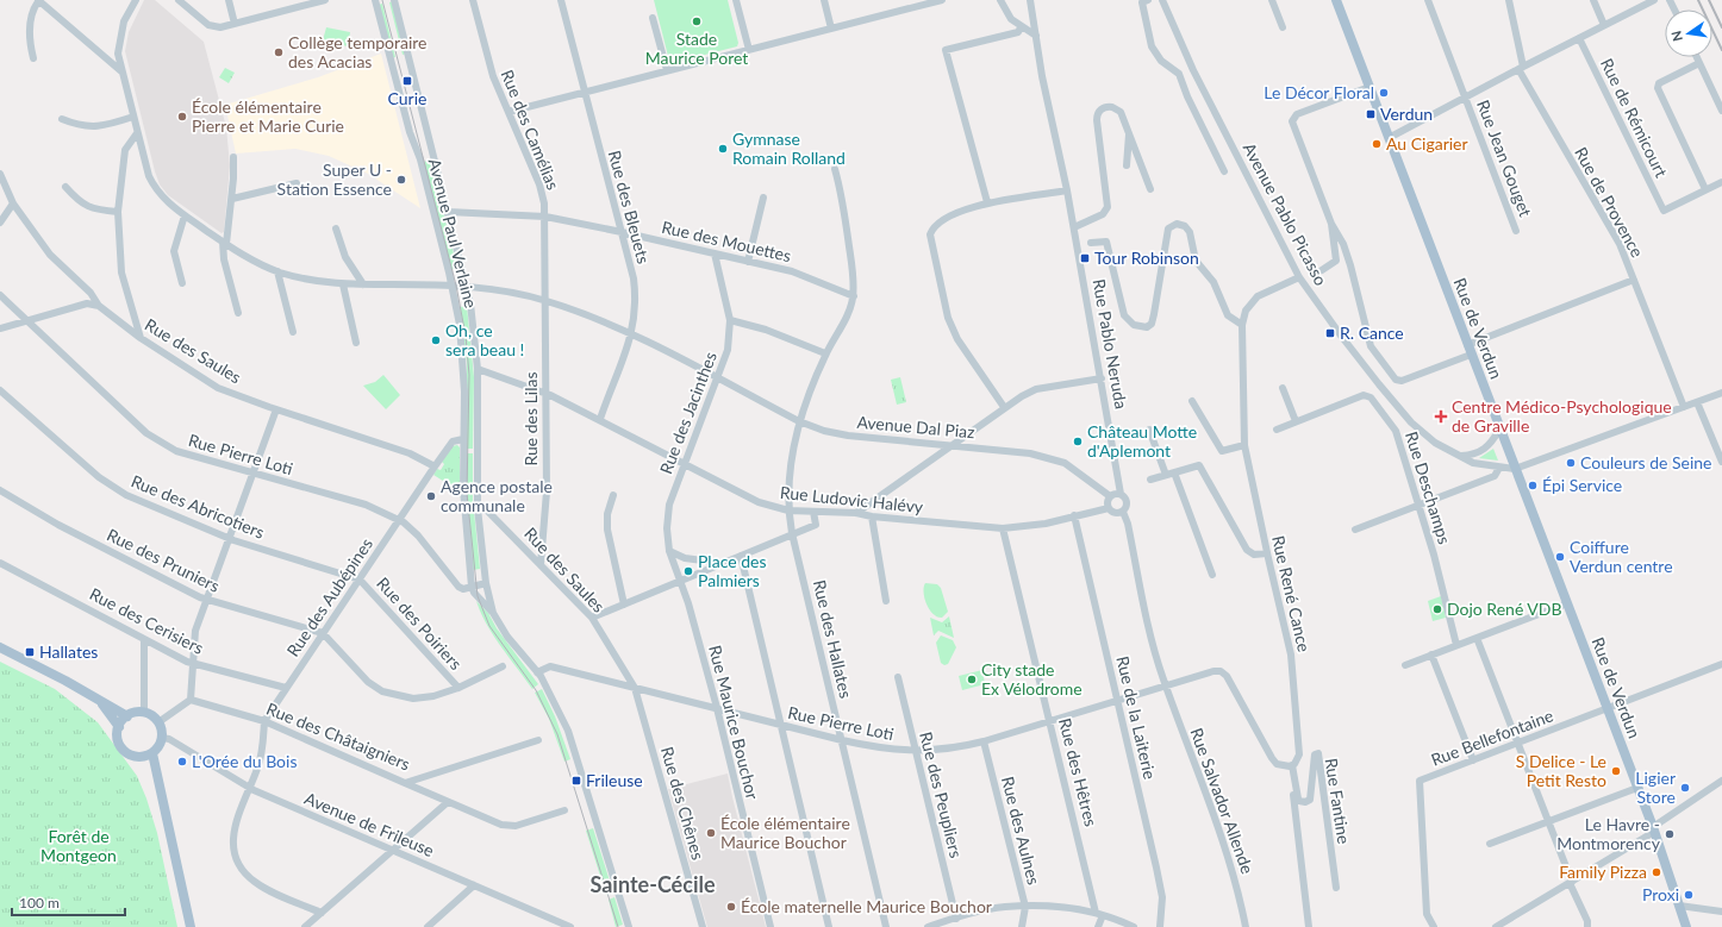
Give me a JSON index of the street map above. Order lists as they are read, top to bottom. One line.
{"streets":{"main road":["Rue de Verdun"],"street":["Rue de Rémicourt","Rue des Camélias","Rue Jean Gouget","Rue de Provence","Rue des Bleuets","Avenue Pablo Picasso","Avenue Paul Verlaine","Rue des Mouettes","Rue Pablo Neruda","Rue des Saules","Rue des Jacinthes","Rue des Lilas","Avenue Dal Piaz","Rue Pierre Loti","Rue Deschamps","Rue Ludovic Halévy","Rue des Abricotiers","Rue des Pruniers","Rue René Cance","Rue des Aubépines","Rue des Cerisiers","Rue des Poiriers","Rue des Hallates","Rue de la Laiterie","Rue Maurice Bouchor","Rue des Châtaigniers","Rue Bellefontaine","Rue des Hêtres","Rue des Peupliers","Rue Salvador Allende","Rue Fantine","Rue des Chênes","Avenue de Frileuse","Rue des Aulnes"]},"crossings":[["Rue des Camélias","Rue des Mouettes"],["Rue des Camélias","Rue des Lilas"],["Rue des Camélias","Avenue Dal Piaz"],["Rue des Bleuets","Rue des Mouettes"],["Rue des Bleuets","Avenue Dal Piaz"],["Rue des Bleuets","Rue Ludovic Halévy"],["Avenue Pablo Picasso","Rue de Verdun"],["Avenue Pablo Picasso","Rue René Cance"],["Avenue Paul Verlaine","Rue des Mouettes"],["Avenue Paul Verlaine","Rue des Saules"],["Avenue Paul Verlaine","Avenue Dal Piaz"],["Avenue Paul Verlaine","Rue Pierre Loti"],["Avenue Paul Verlaine","Rue Ludovic Halévy"],["Avenue Paul Verlaine","Rue des Aubépines"],["Rue des Mouettes","Rue des Jacinthes"],["Rue des Mouettes","Rue des Hallates"],["Rue de Verdun","Rue Bellefontaine"],["Rue Pablo Neruda","Avenue Dal Piaz"],["Rue Pablo Neruda","Rue Ludovic Halévy"],["Rue des Saules","Rue des Lilas"],["Rue des Saules","Rue Pierre Loti"],["Rue des Saules","Rue des Aubépines"],["Rue des Saules","Rue des Chênes"],["Rue des Jacinthes","Avenue Dal Piaz"],["Rue des Jacinthes","Rue Ludovic Halévy"],["Rue des Jacinthes","Rue Maurice Bouchor"],["Rue des Lilas","Avenue Dal Piaz"],["Rue des Lilas","Rue Ludovic Halévy"],["Avenue Dal Piaz","Rue Ludovic Halévy"],["Avenue Dal Piaz","Rue des Hallates"],["Rue Pierre Loti","Rue des Aubépines"],["Rue Pierre Loti","Rue des Hallates"],["Rue Pierre Loti","Rue de la Laiterie"],["Rue Pierre Loti","Rue Maurice Bouchor"],["Rue Pierre Loti","Rue des Hêtres"],["Rue Pierre Loti","Rue des Peupliers"],["Rue Pierre Loti","Rue Salvador Allende"],["Rue Pierre Loti","Rue des Chênes"],["Rue Pierre Loti","Rue des Aulnes"],["Rue Ludovic Halévy","Rue des Hallates"],["Rue Ludovic Halévy","Rue de la Laiterie"],["Rue Ludovic Halévy","Rue des Hêtres"],["Rue des Abricotiers","Rue des Aubépines"],["Rue des Abricotiers","Rue des Poiriers"],["Rue des Pruniers","Rue des Aubépines"],["Rue René Cance","Rue Fantine"],["Rue des Aubépines","Rue des Cerisiers"],["Rue des Aubépines","Rue des Poiriers"],["Rue des Aubépines","Rue des Châtaigniers"]],"districts":["Sainte-Cécile"],"parks":["Forêt de Montgeon"],"places":{"other":["Stade Maurice Poret","Collège temporaire des Acacias","Le Décor Floral","École élémentaire Pierre et Marie Curie","Au Cigarier","Gymnase Romain Rolland","Super U - Station Essence","Oh, ce sera beau !","Château Motte d'Aplemont","Couleurs de Seine","Épi Service","Agence postale communale","Coiffure Verdun centre","Place des Palmiers","Dojo René VDB","City stade Ex Vélodrome","L'Orée du Bois","S Delice - Le Petit Resto","Ligier Store","École élémentaire Maurice Bouchor","Le Havre - Montmorency","Family Pizza","Proxi","École maternelle Maurice Bouchor"],"transit":["Curie","Verdun","Tour Robinson","R. Cance","Hallates","Frileuse"],"health":["Centre Médico-Psychologique de Graville"]},"scale_bar":"100 m","north":"left"}
